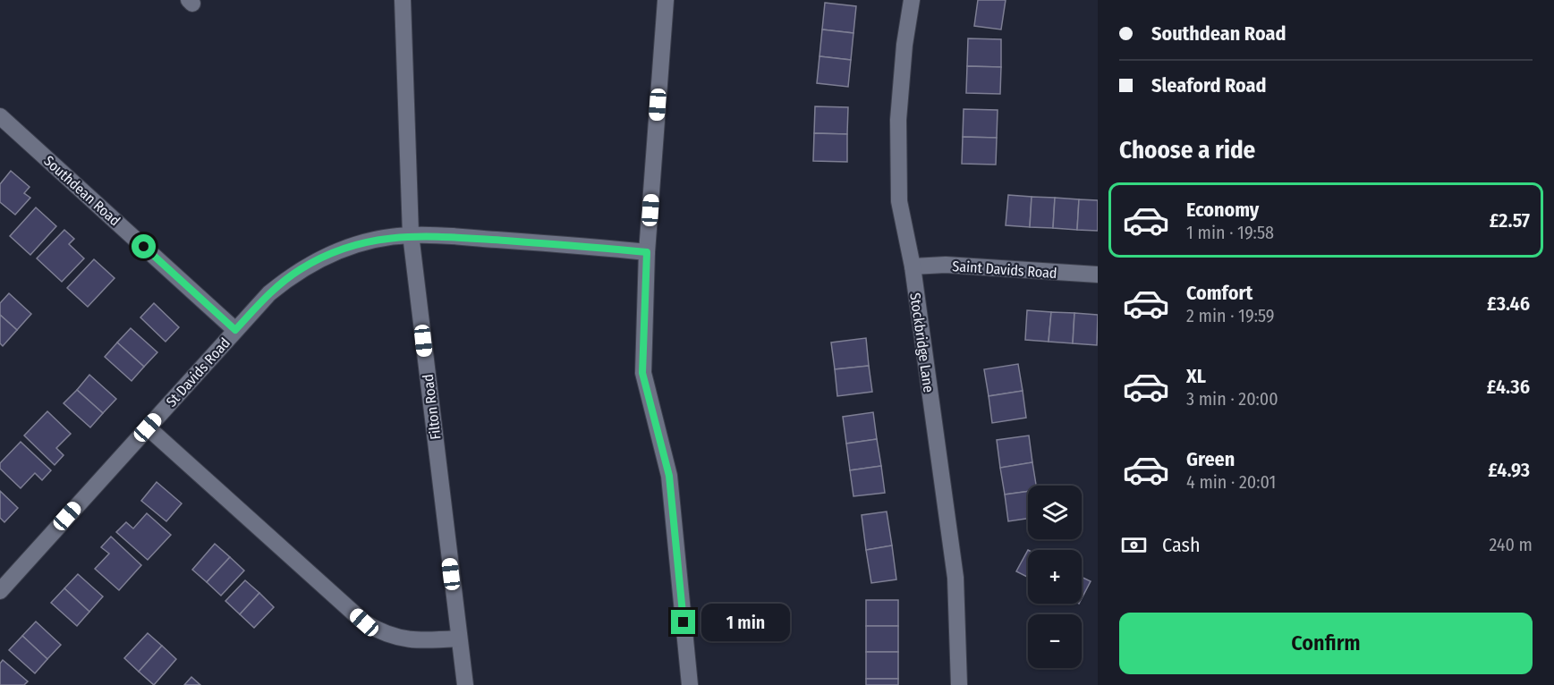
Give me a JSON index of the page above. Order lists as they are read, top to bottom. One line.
{"streets":{"street":["Southdean Road","Saint Davids Road","Stockbridge Lane","St Davids Road","Filton Road"]},"crossings":[["Southdean Road","St Davids Road"],["Saint Davids Road","Stockbridge Lane"],["St Davids Road","Filton Road"]],"page":{"banner":["Southdean Road","Sleaford Road"],"heading":"Choose a ride","list":[{"name":"Economy","note":"1 min · 19:58","value":"£2.57"},{"name":"Comfort","note":"2 min · 19:59","value":"£3.46"},{"name":"XL","note":"3 min · 20:00","value":"£4.36"},{"name":"Green","note":"4 min · 20:01","value":"£4.93"}],"map_buttons":["+","−"],"pay":["Cash","240 m"],"buttons":"Confirm","bubble":"1 min"}}
